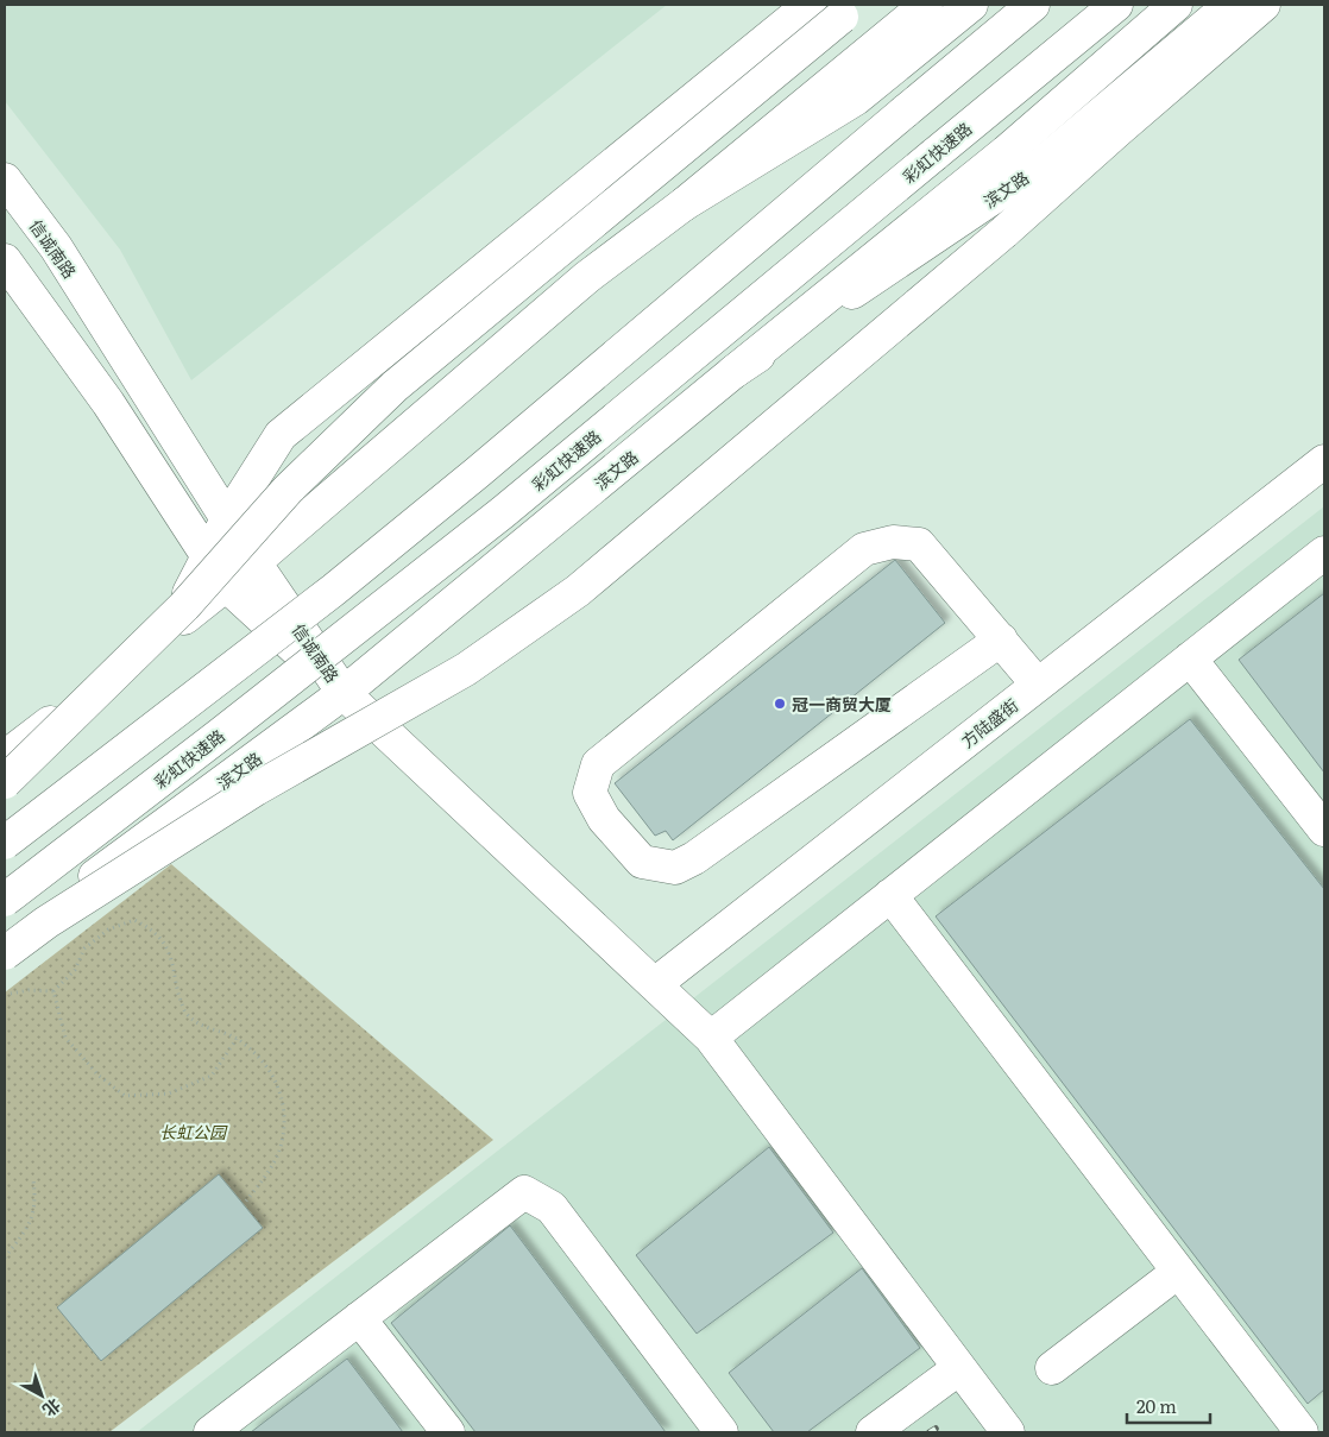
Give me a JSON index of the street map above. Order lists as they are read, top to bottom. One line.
{"streets":{"main road":["彩虹快速路","滨文路","信诚南路","方陆盛街"]},"crossings":[["滨文路","信诚南路"]],"parks":["长虹公园"],"places":["冠一商贸大厦"],"scale_bar":"20 m","north":"bottom right"}
